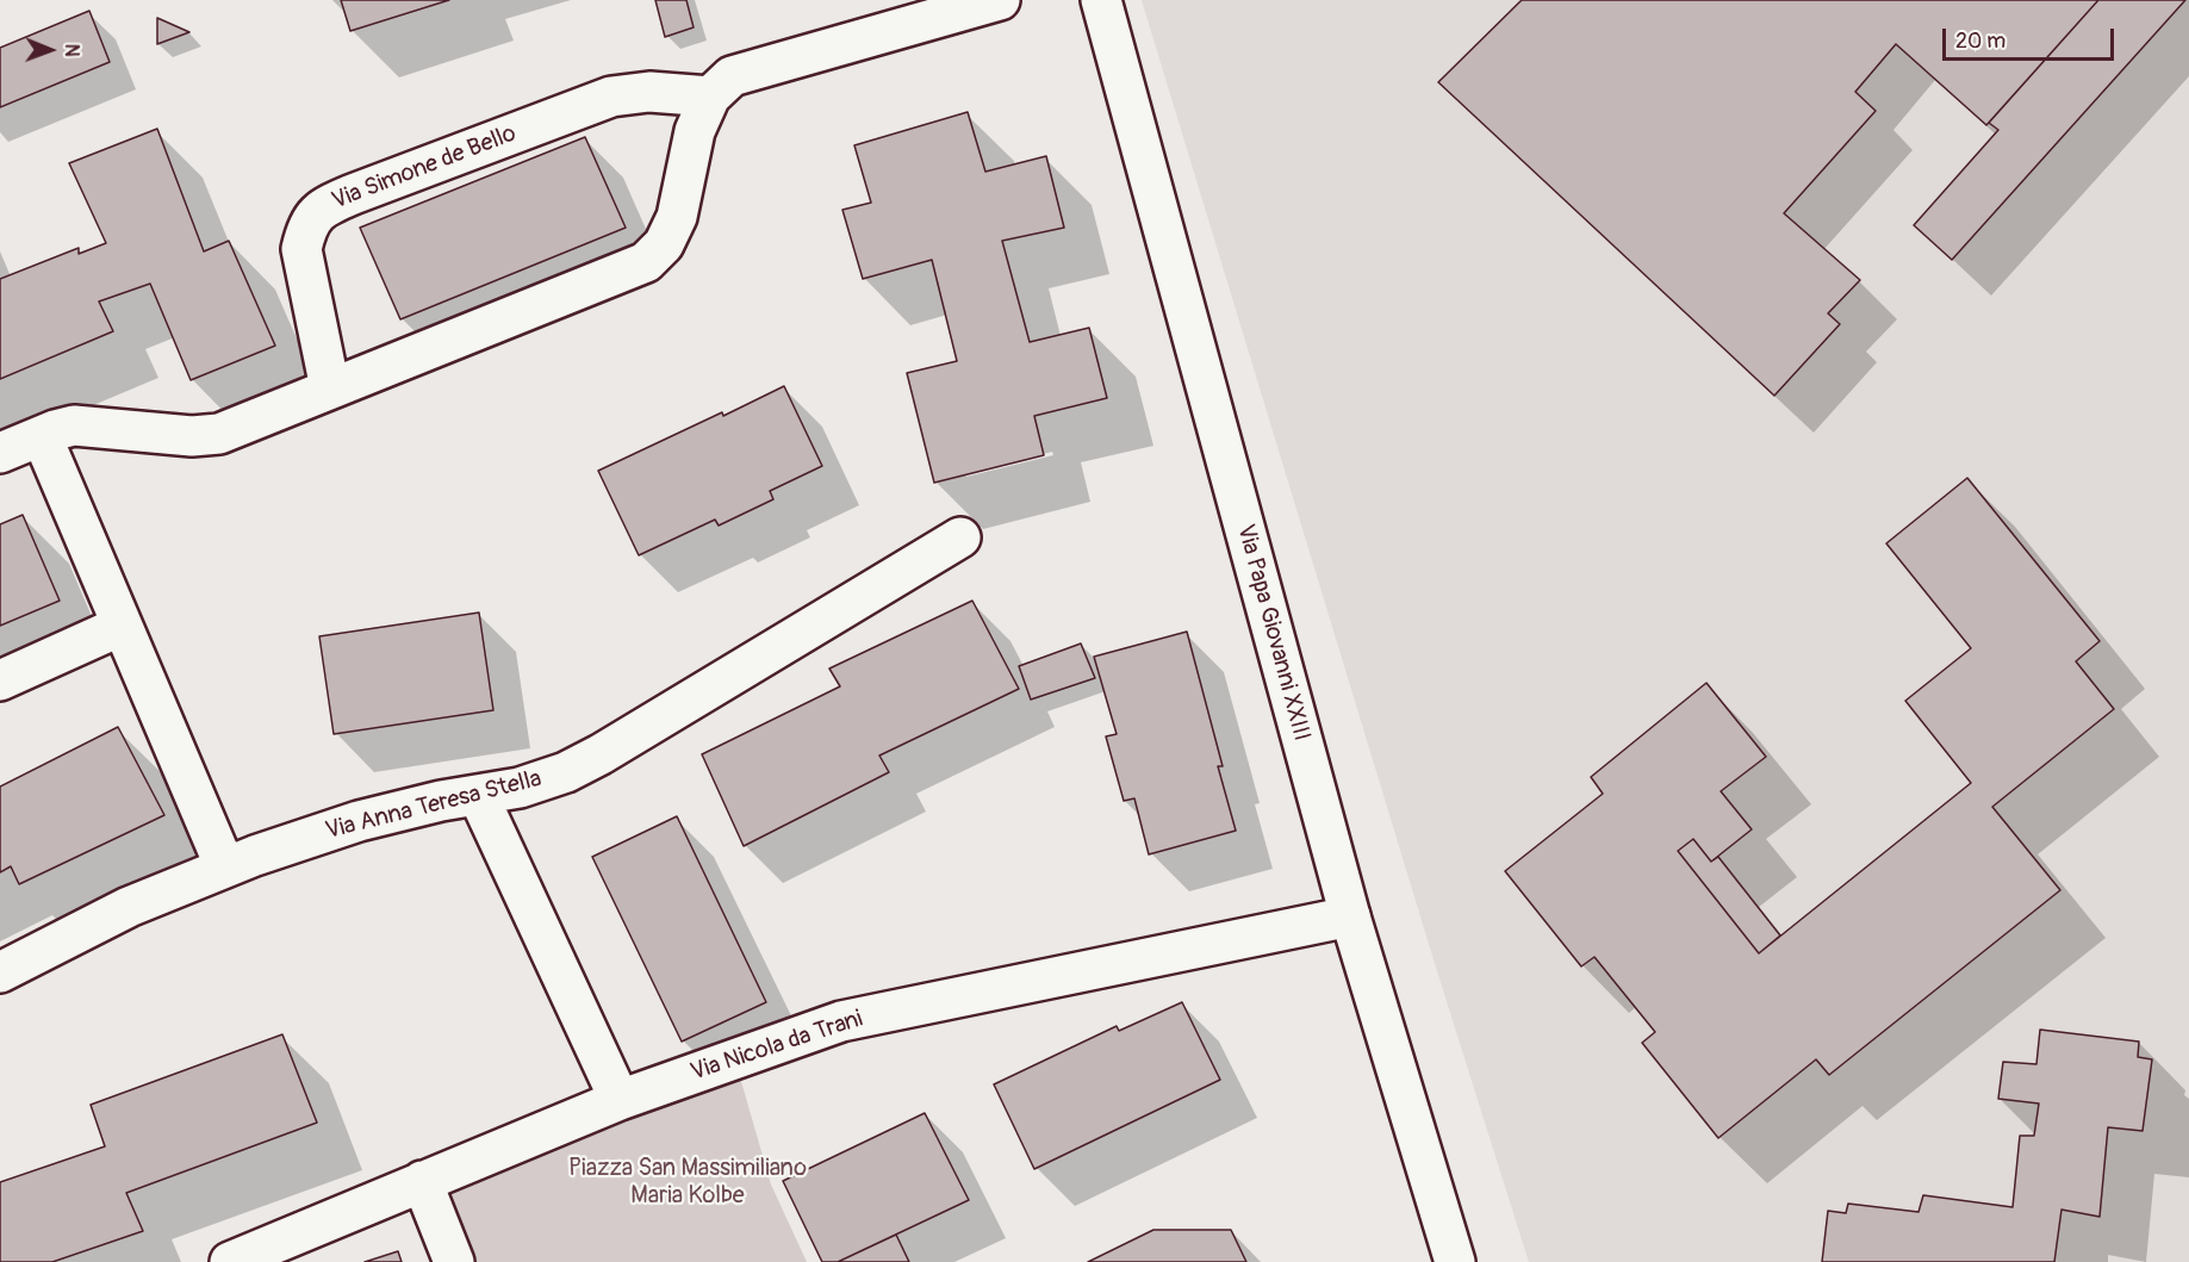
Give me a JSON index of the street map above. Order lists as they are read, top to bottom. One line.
{"streets":{"street":["Via Simone de Bello","Via Papa Giovanni XXIII","Via Anna Teresa Stella","Via Nicola da Trani"]},"crossings":[["Via Papa Giovanni XXIII","Via Nicola da Trani"]],"parks":["Piazza San Massimiliano Maria Kolbe"],"scale_bar":"20 m","north":"right"}
